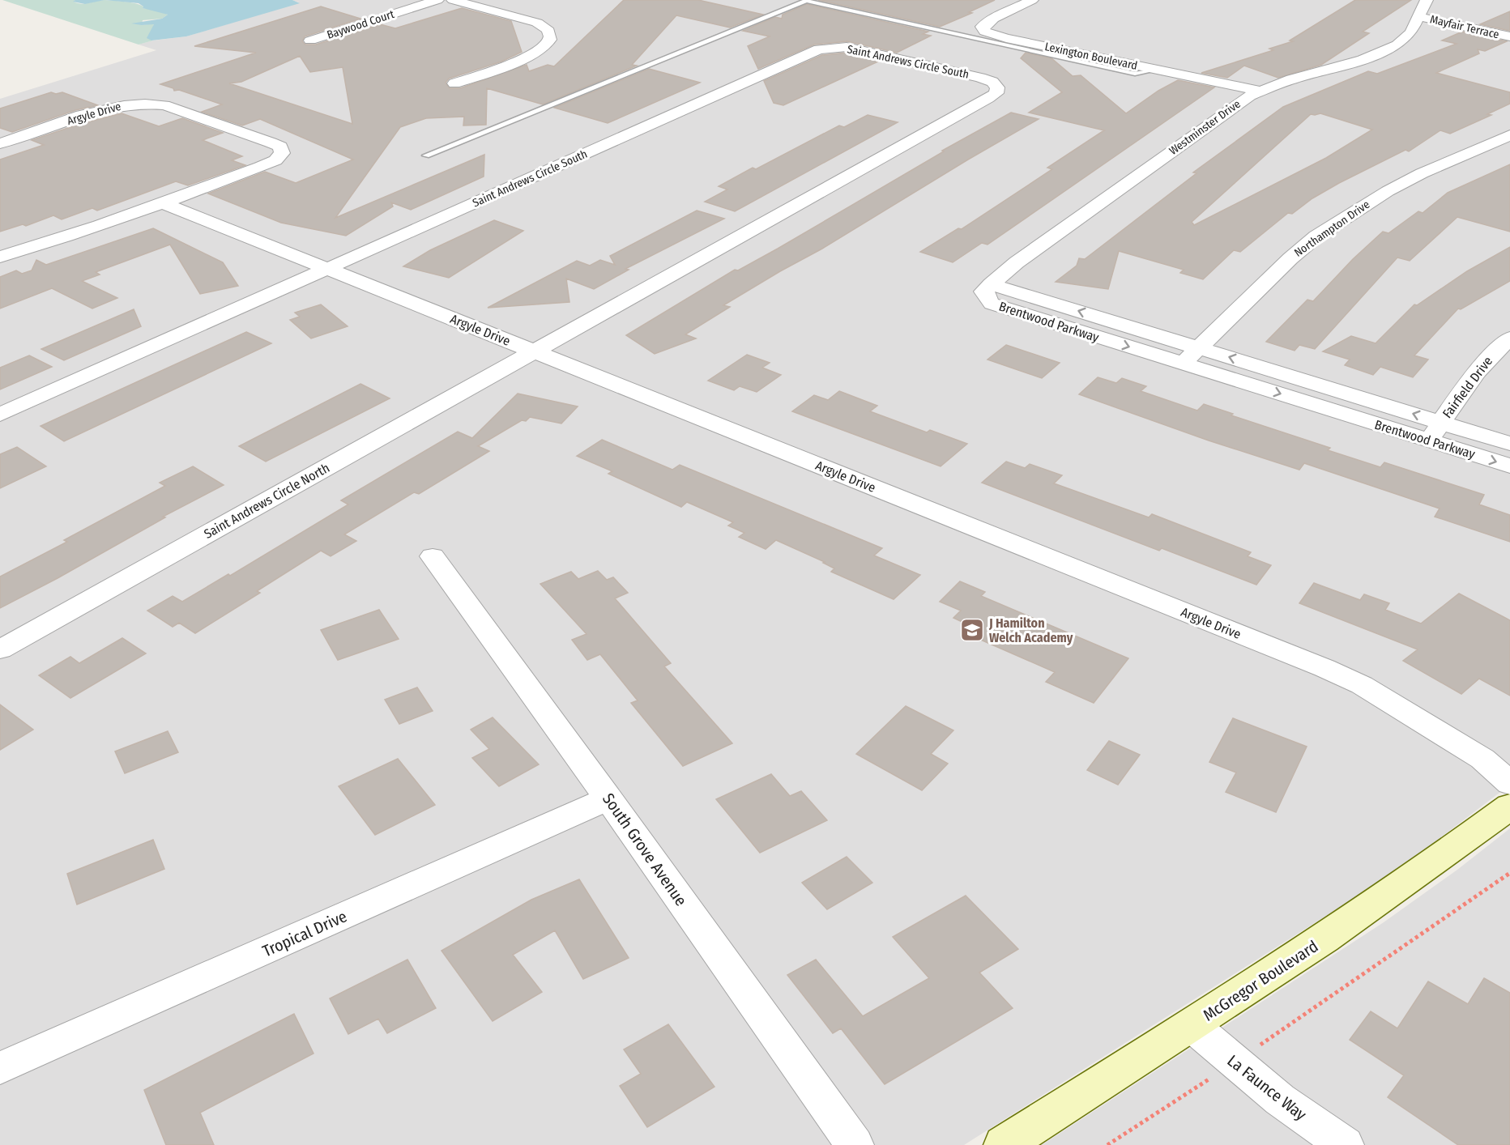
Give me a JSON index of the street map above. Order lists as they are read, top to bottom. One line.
{"streets":{"main road":["McGregor Boulevard"],"street":["Baywood Court","Mayfair Terrace","Lexington Boulevard","Saint Andrews Circle South","Argyle Drive","Westminster Drive","Northampton Drive","Brentwood Parkway","Fairfield Drive","Saint Andrews Circle North","South Grove Avenue","Tropical Drive","La Faunce Way"]},"crossings":[["Mayfair Terrace","Westminster Drive"],["Lexington Boulevard","Westminster Drive"],["Saint Andrews Circle South","Argyle Drive"],["Saint Andrews Circle South","Saint Andrews Circle North"],["Argyle Drive","Saint Andrews Circle North"],["Westminster Drive","Brentwood Parkway"],["Northampton Drive","Brentwood Parkway"],["Brentwood Parkway","Fairfield Drive"],["South Grove Avenue","Tropical Drive"],["McGregor Boulevard","La Faunce Way"]],"places":{"school or university":["J Hamilton Welch Academy"]}}
